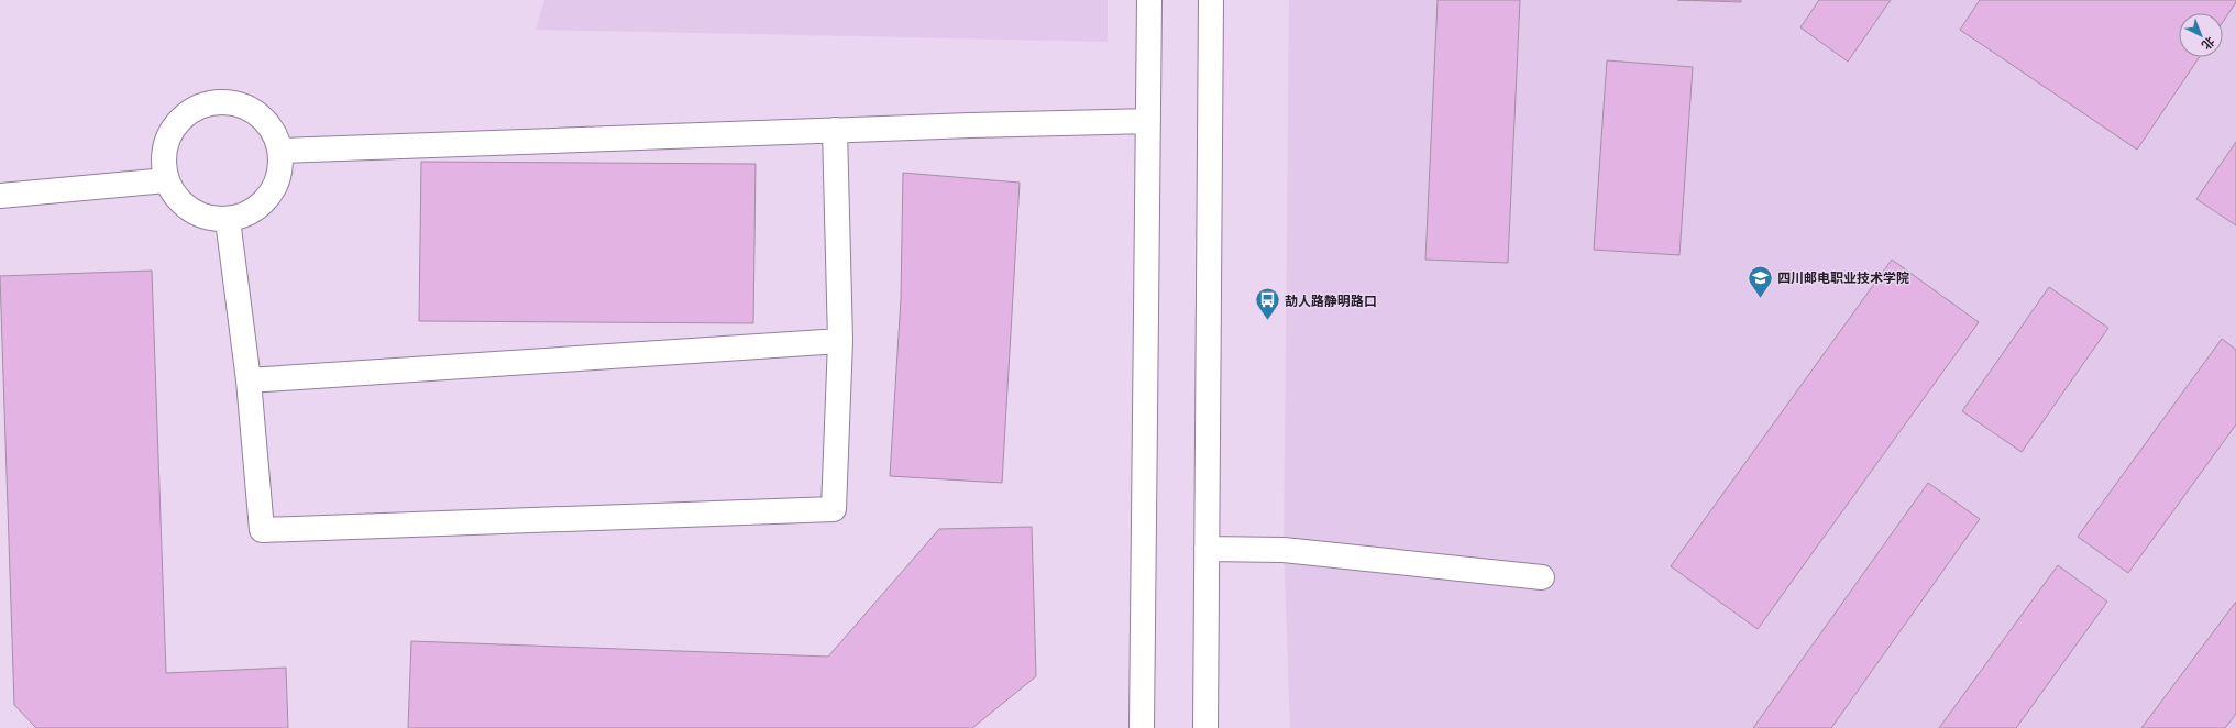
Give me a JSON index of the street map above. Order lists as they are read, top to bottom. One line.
{"places":{"school or university":["四川邮电职业技术学院"],"bus stop":["劼人路静明路口"]},"north":"bottom right"}
